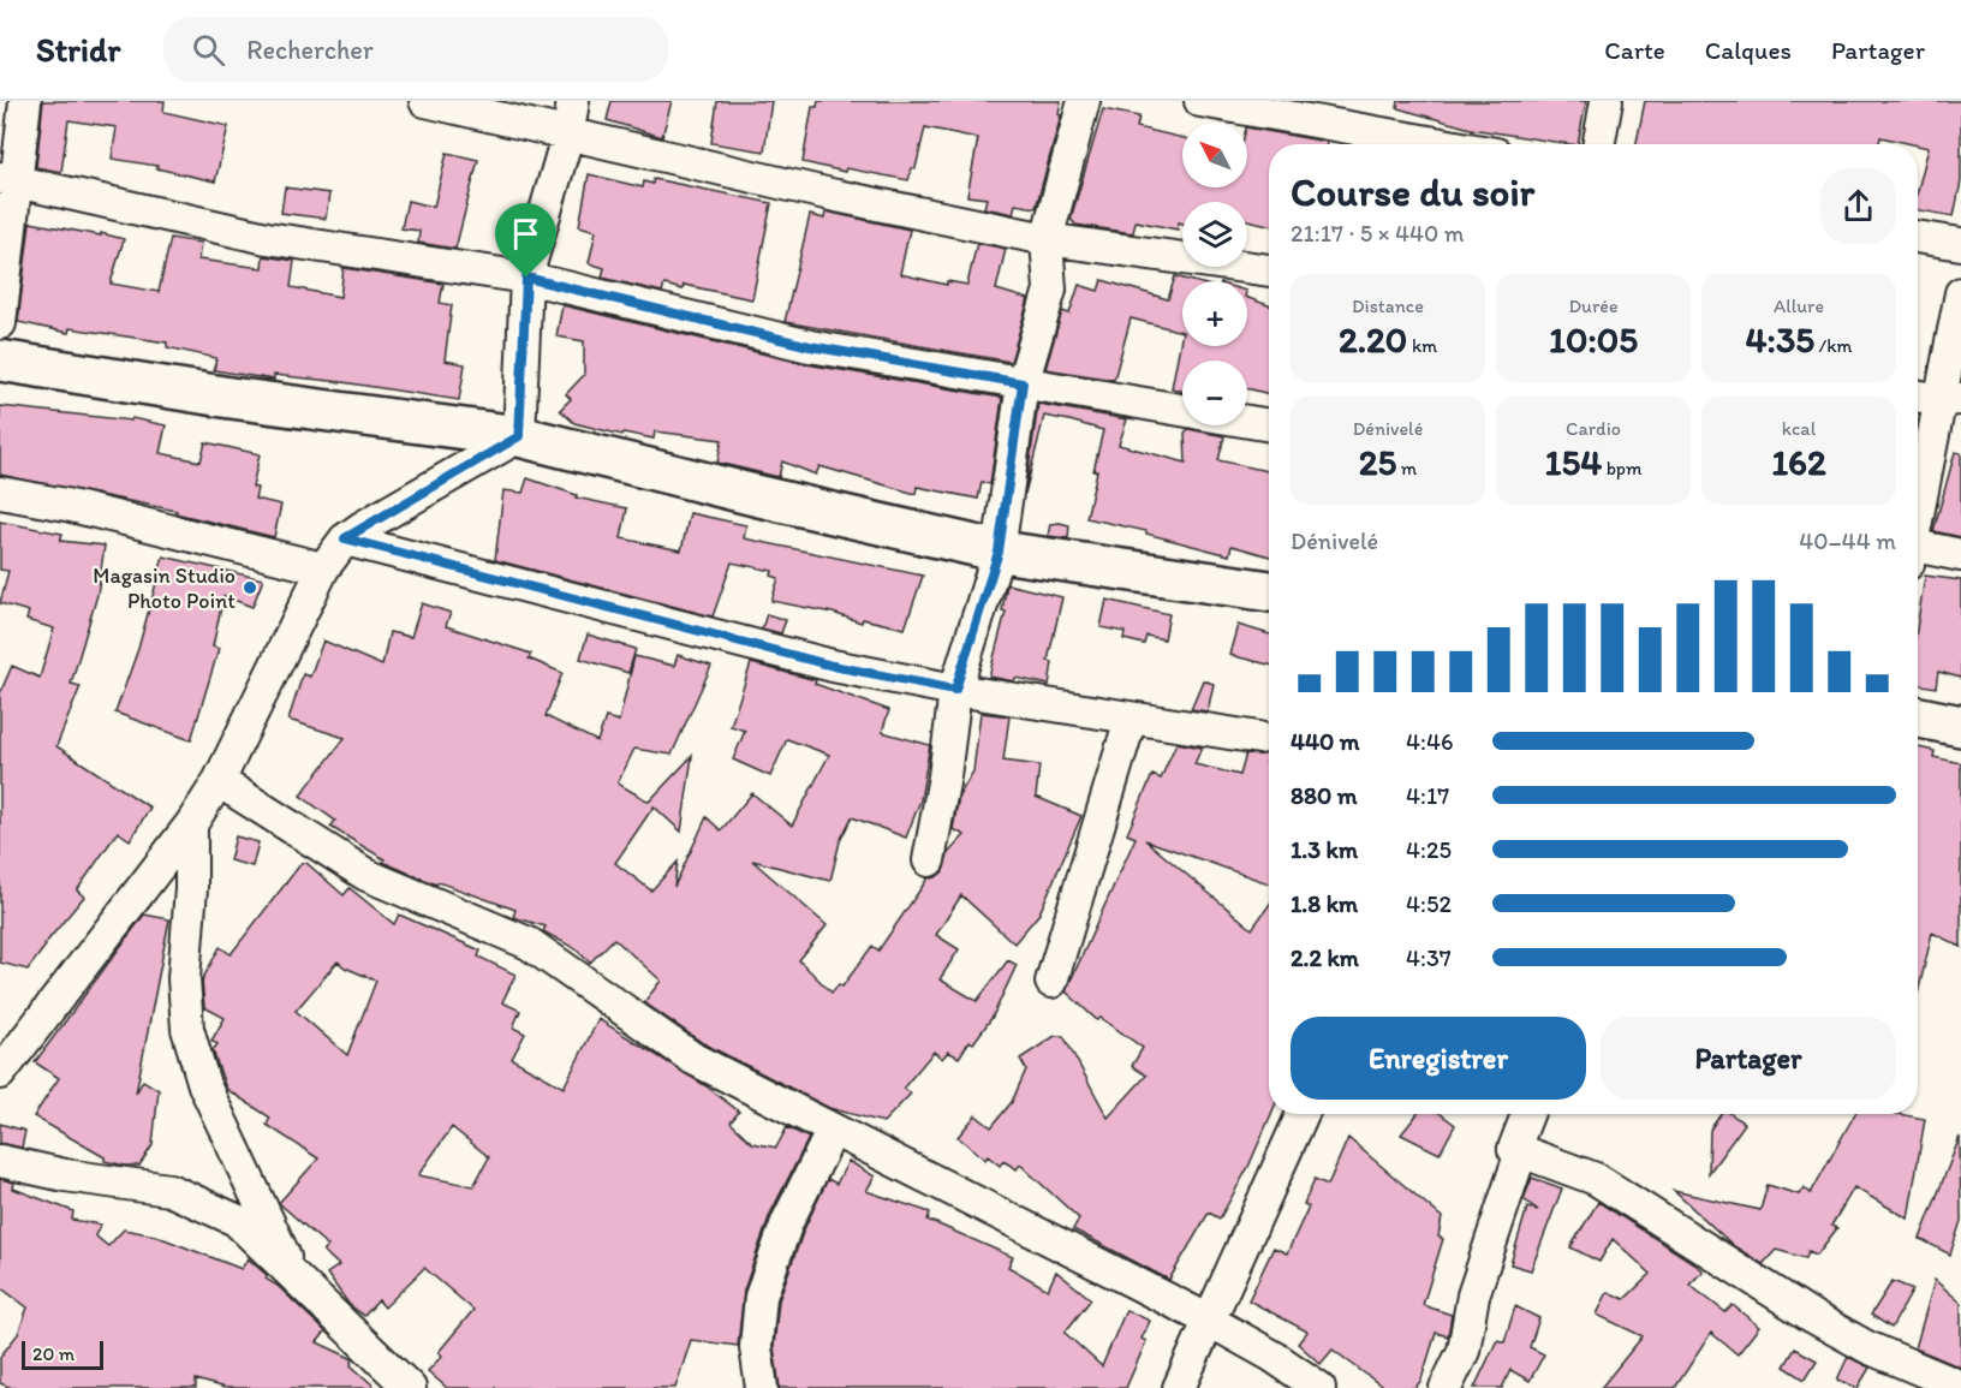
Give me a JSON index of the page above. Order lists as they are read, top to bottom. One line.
{"places":["Magasin Studio Photo Point"],"scale_bar":"20 m","north":"top left","page":{"header":"Stridr","search":"Rechercher","nav":["Carte","Calques","Partager"],"map_buttons":["+","−"],"heading":["Course du soir","21:17 · 5 × 440 m"],"stats":[["Distance","2.20 km"],["Durée","10:05"],["Allure","4:35 /km"],["Dénivelé","25 m"],["Cardio","154 bpm"],["kcal","162"]],"chart":["Dénivelé","40–44 m"],"list":[{"name":"440 m","note":"4:46"},{"name":"880 m","note":"4:17"},{"name":"1.3 km","note":"4:25"},{"name":"1.8 km","note":"4:52"},{"name":"2.2 km","note":"4:37"}],"buttons":["Enregistrer","Partager"],"scale":"20 m"}}
